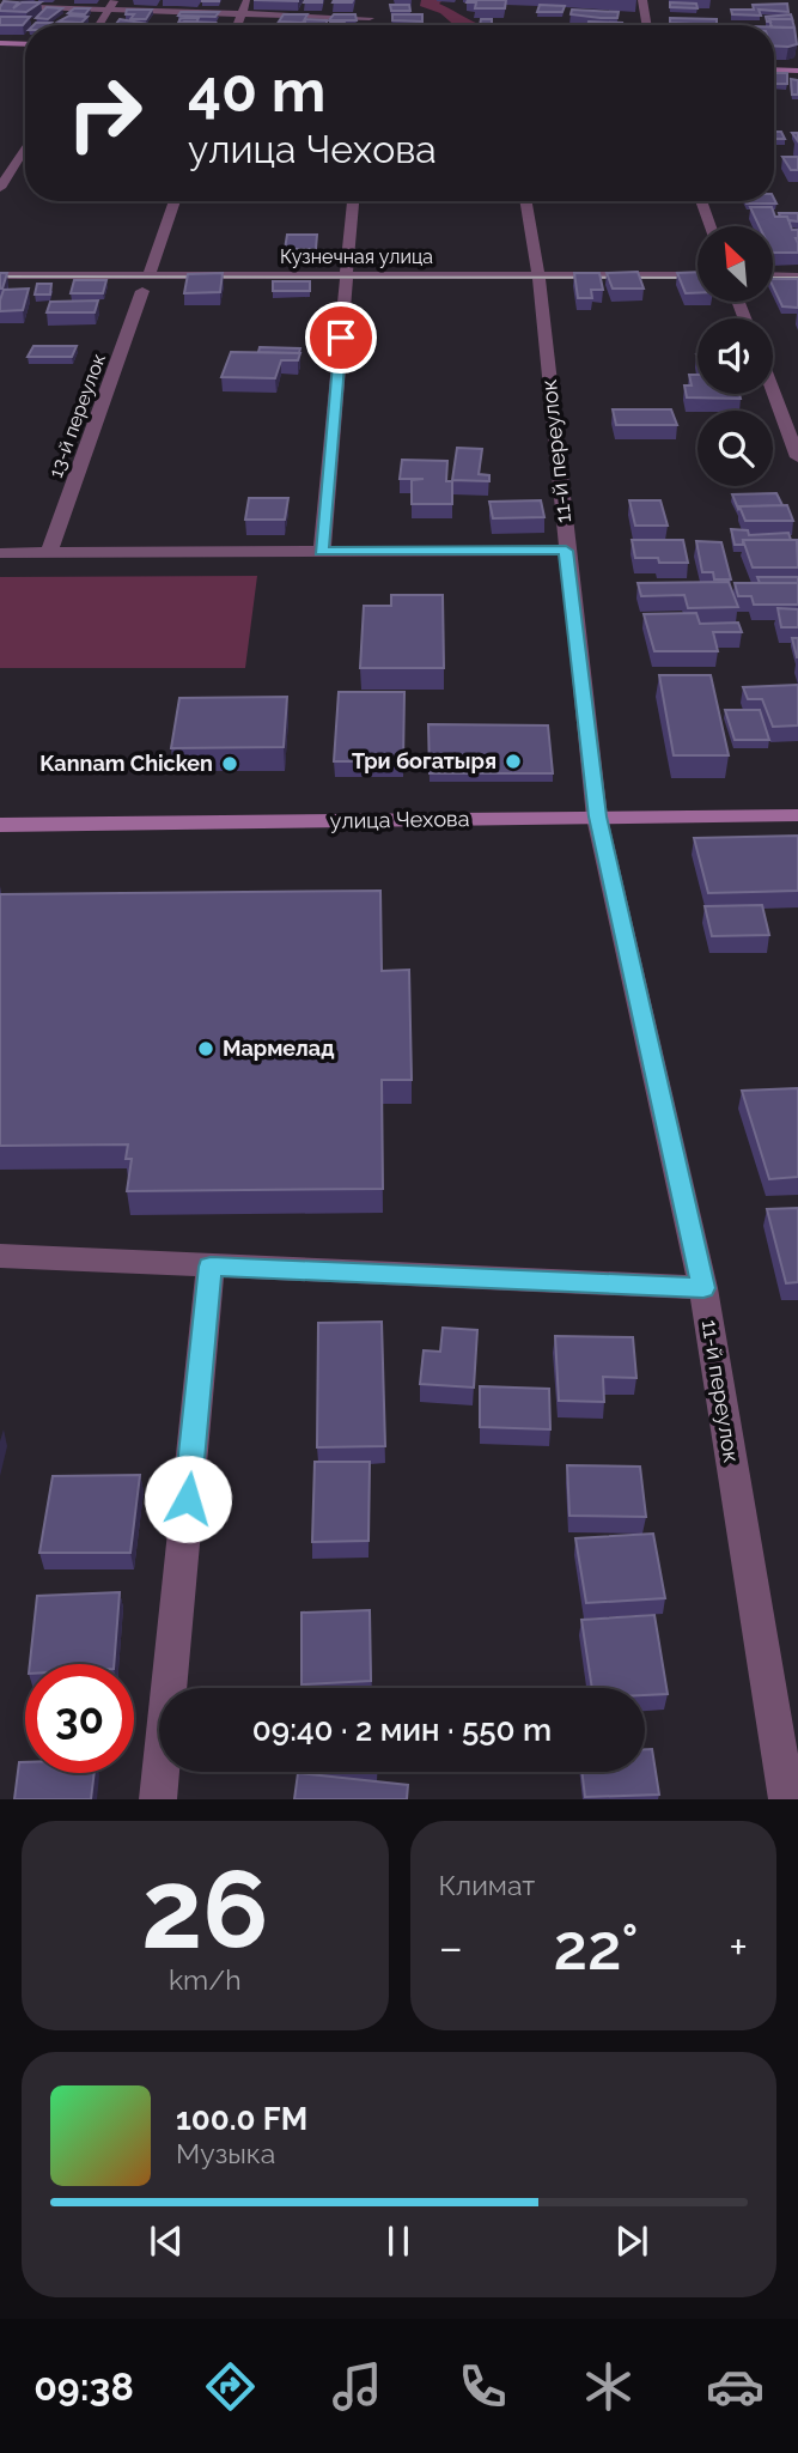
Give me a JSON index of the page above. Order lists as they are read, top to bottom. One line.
{"streets":{"main road":["улица Чехова"],"street":["Кузнечная улица","13-й переулок","11-й переулок"]},"crossings":[["Кузнечная улица","11-й переулок"],["11-й переулок","улица Чехова"]],"places":["Три богатыря","Kannam Chicken","Мармелад"],"north":"top left","page":{"turn":["40 m","улица Чехова"],"limit":"30","trip":"09:40 · 2 мин · 550 m","tile":[["26","km/h"],"Климат"],"heat":["−","22°","+"],"song":["100.0 FM","Музыка"],"tabs":"09:38"}}
